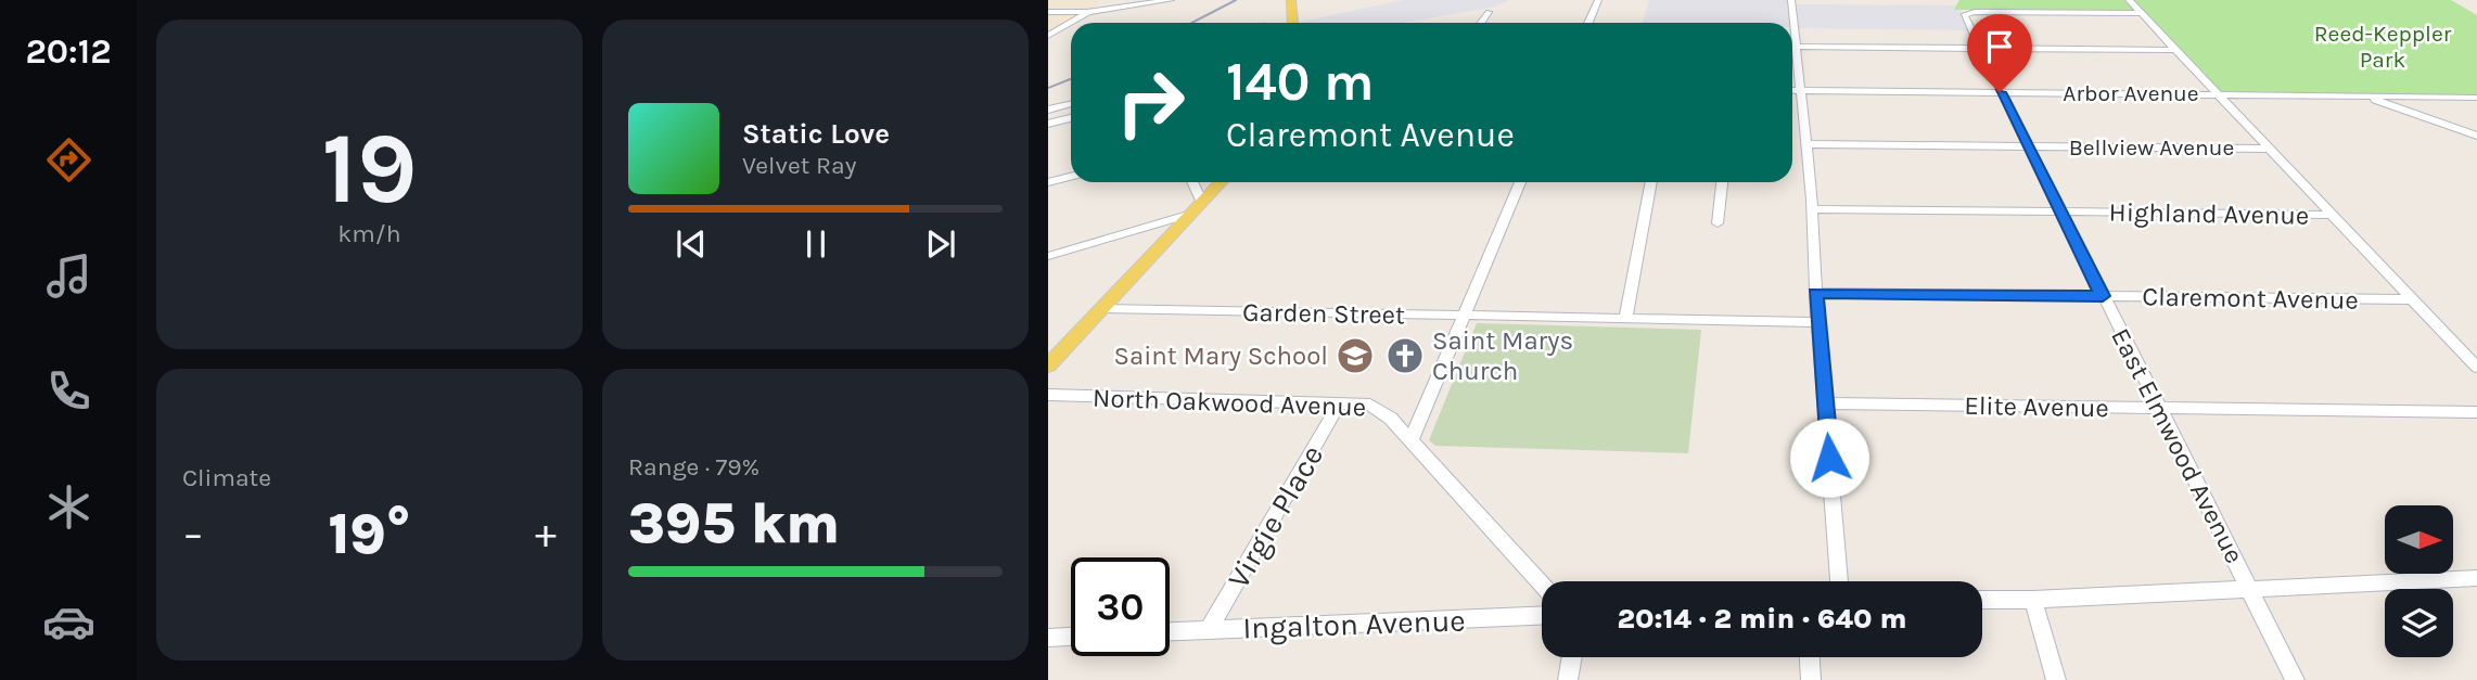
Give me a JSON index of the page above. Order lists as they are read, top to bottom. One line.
{"streets":{"street":["Arbor Avenue","Bellview Avenue","Highland Avenue","Claremont Avenue","Garden Street","North Oakwood Avenue","Elite Avenue","East Elmwood Avenue","Virgie Place","Ingalton Avenue"]},"crossings":[["Arbor Avenue","East Elmwood Avenue"],["Bellview Avenue","East Elmwood Avenue"],["Highland Avenue","East Elmwood Avenue"],["Claremont Avenue","East Elmwood Avenue"],["North Oakwood Avenue","Virgie Place"],["Elite Avenue","East Elmwood Avenue"],["Virgie Place","Ingalton Avenue"]],"parks":["Reed-Keppler Park"],"places":{"school or university":["Saint Mary School"],"church":["Saint Marys Church"]},"north":"right","page":{"tabs":"20:12","tile":[["19","km/h"],"Climate",["Range · 79%","395 km"]],"turn":["140 m","Claremont Avenue"],"song":["Static Love","Velvet Ray"],"heat":["−","19°","+"],"limit":"30","trip":"20:14 · 2 min · 640 m"}}
